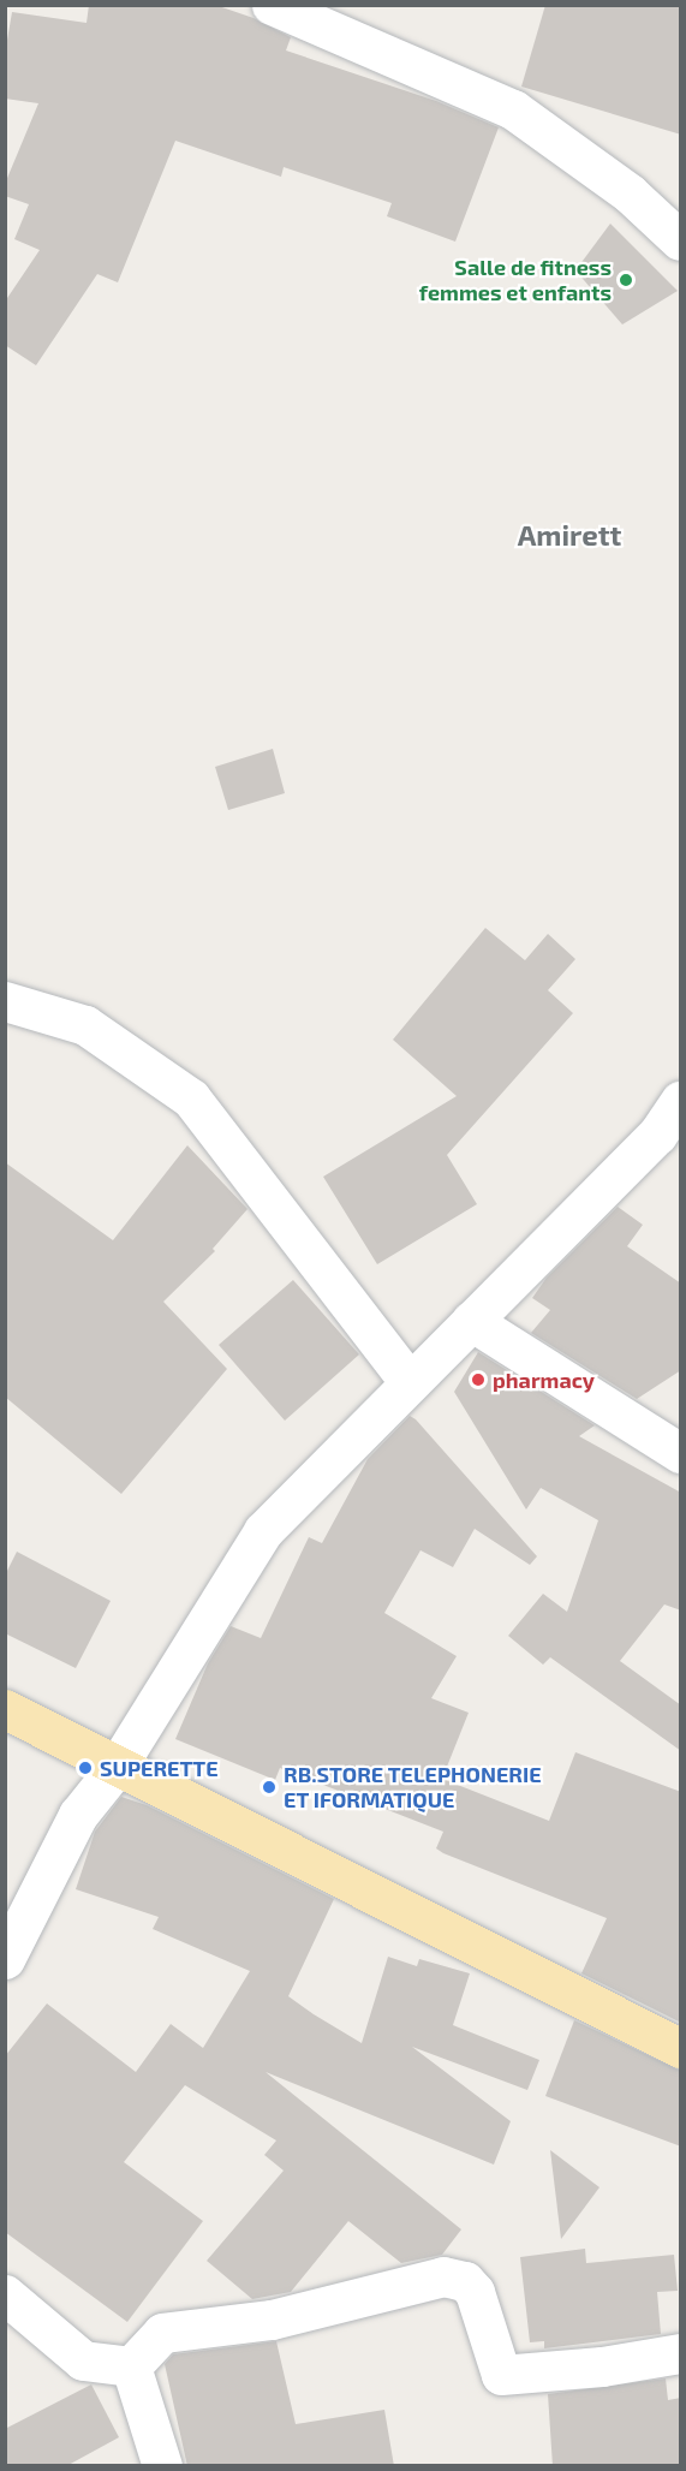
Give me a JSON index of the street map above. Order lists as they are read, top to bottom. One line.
{"districts":["Amirett"],"places":["Salle de fitness femmes et enfants","pharmacy","SUPERETTE","RB.STORE TELEPHONERIE ET IFORMATIQUE"]}
